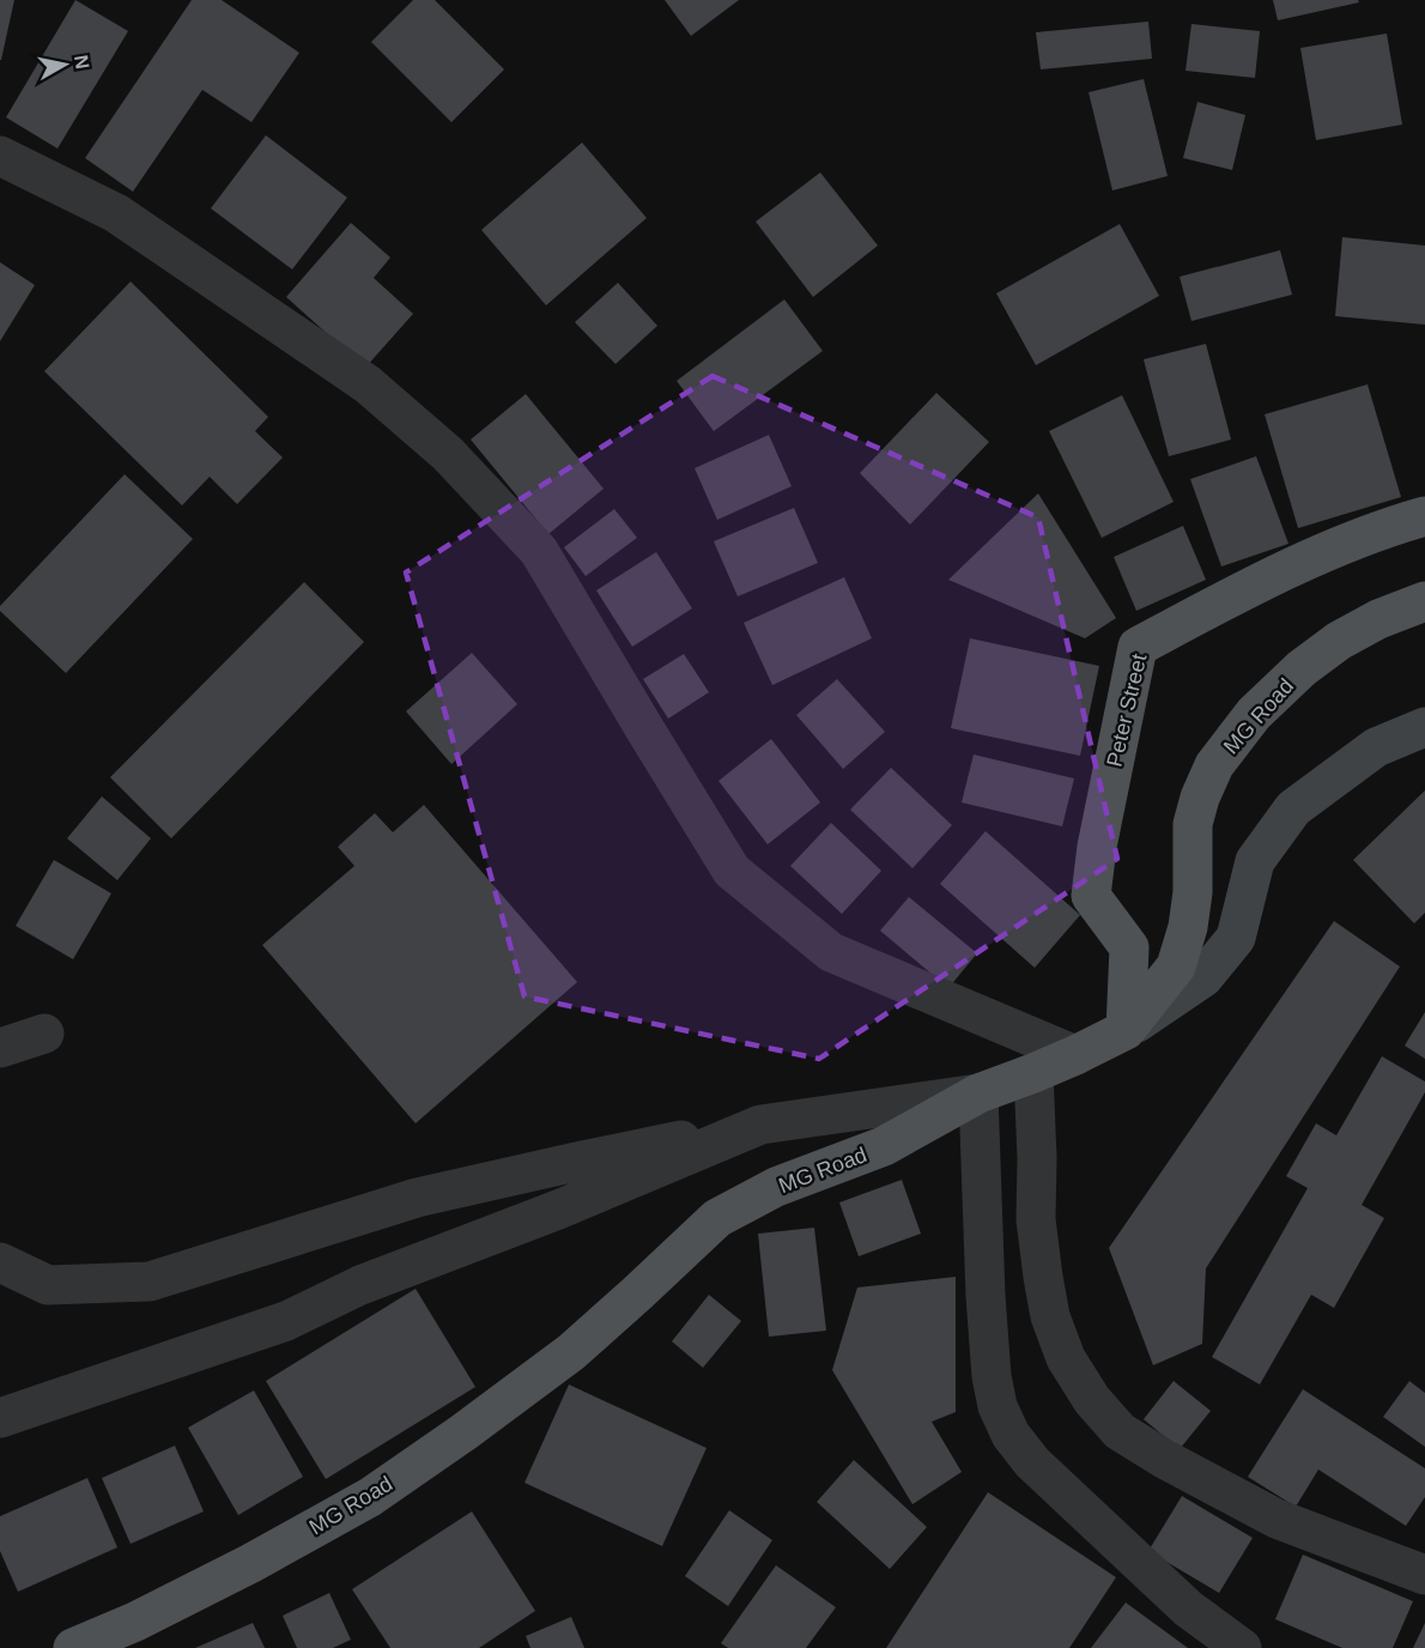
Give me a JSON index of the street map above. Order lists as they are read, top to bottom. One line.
{"streets":{"main road":["Peter Street","MG Road"]},"crossings":[["Peter Street","MG Road"]],"north":"right"}
